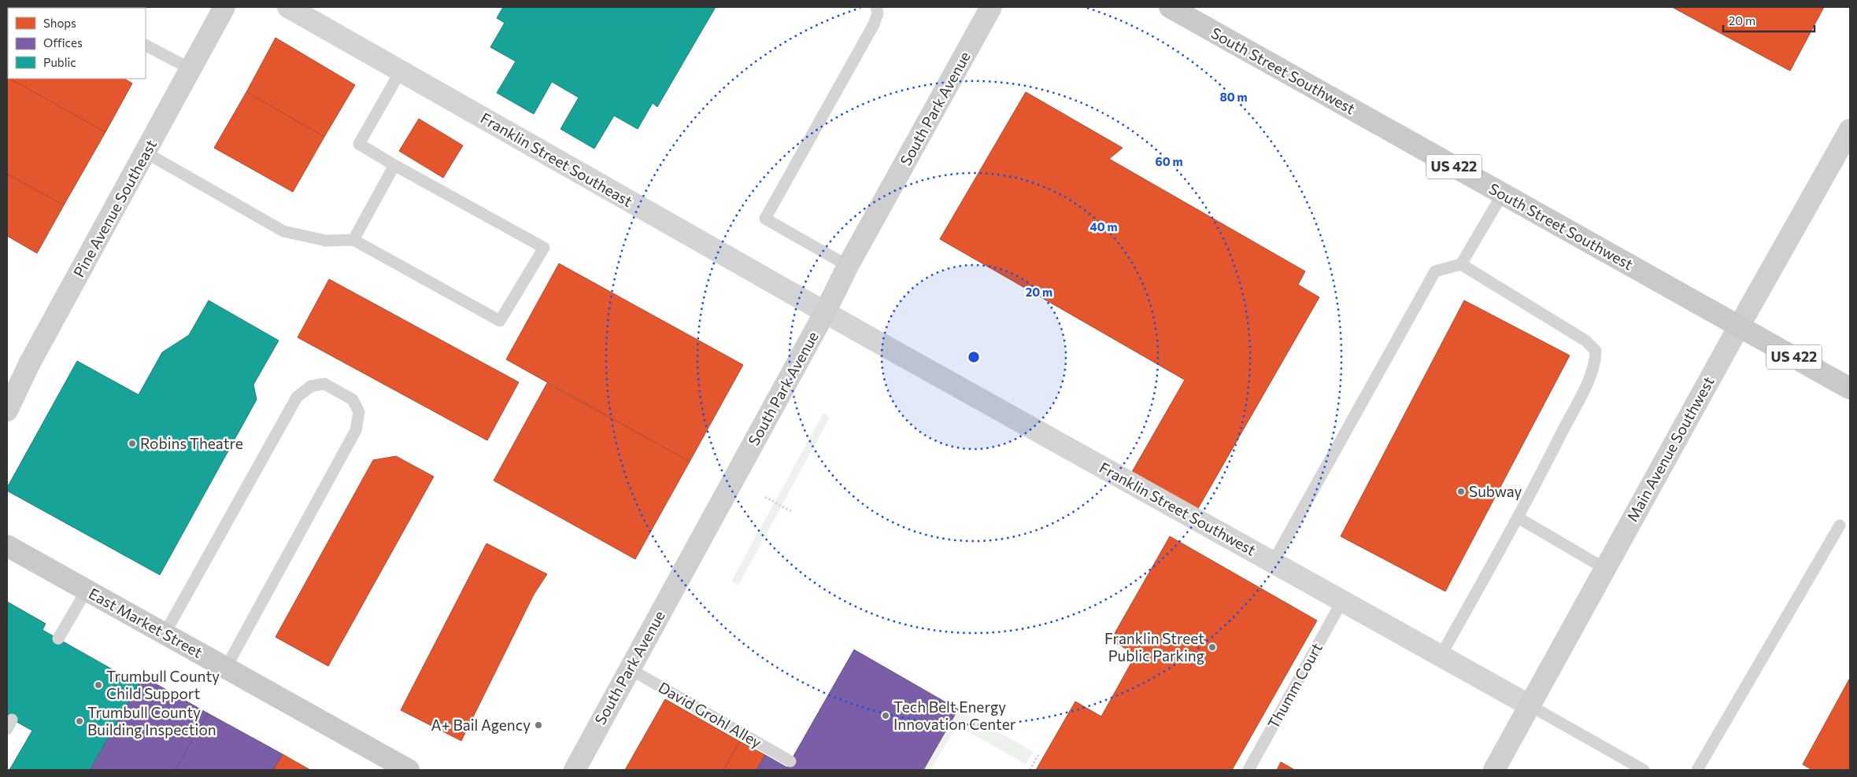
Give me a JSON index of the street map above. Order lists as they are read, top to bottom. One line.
{"streets":{"main road":["South Street Southwest","US 422","East Market Street"],"street":["South Park Avenue","Franklin Street Southeast","Pine Avenue Southeast","Main Avenue Southwest","Franklin Street Southwest"],"lane":["Thumm Court","David Grohl Alley"]},"crossings":[["South Street Southwest","Main Avenue Southwest"],["South Park Avenue","Franklin Street Southeast"],["South Park Avenue","Franklin Street Southwest"],["South Park Avenue","David Grohl Alley"],["Franklin Street Southeast","Franklin Street Southwest"],["Main Avenue Southwest","Franklin Street Southwest"],["Franklin Street Southwest","Thumm Court"]],"places":["Robins Theatre","Subway","Franklin Street Public Parking","Trumbull County Child Support","Tech Belt Energy Innovation Center","Trumbull County Building Inspection","A+ Bail Agency"],"legend":["Shops","Offices","Public"],"scale_bar":"20 m","rings":["80 m","60 m","40 m","20 m"]}
